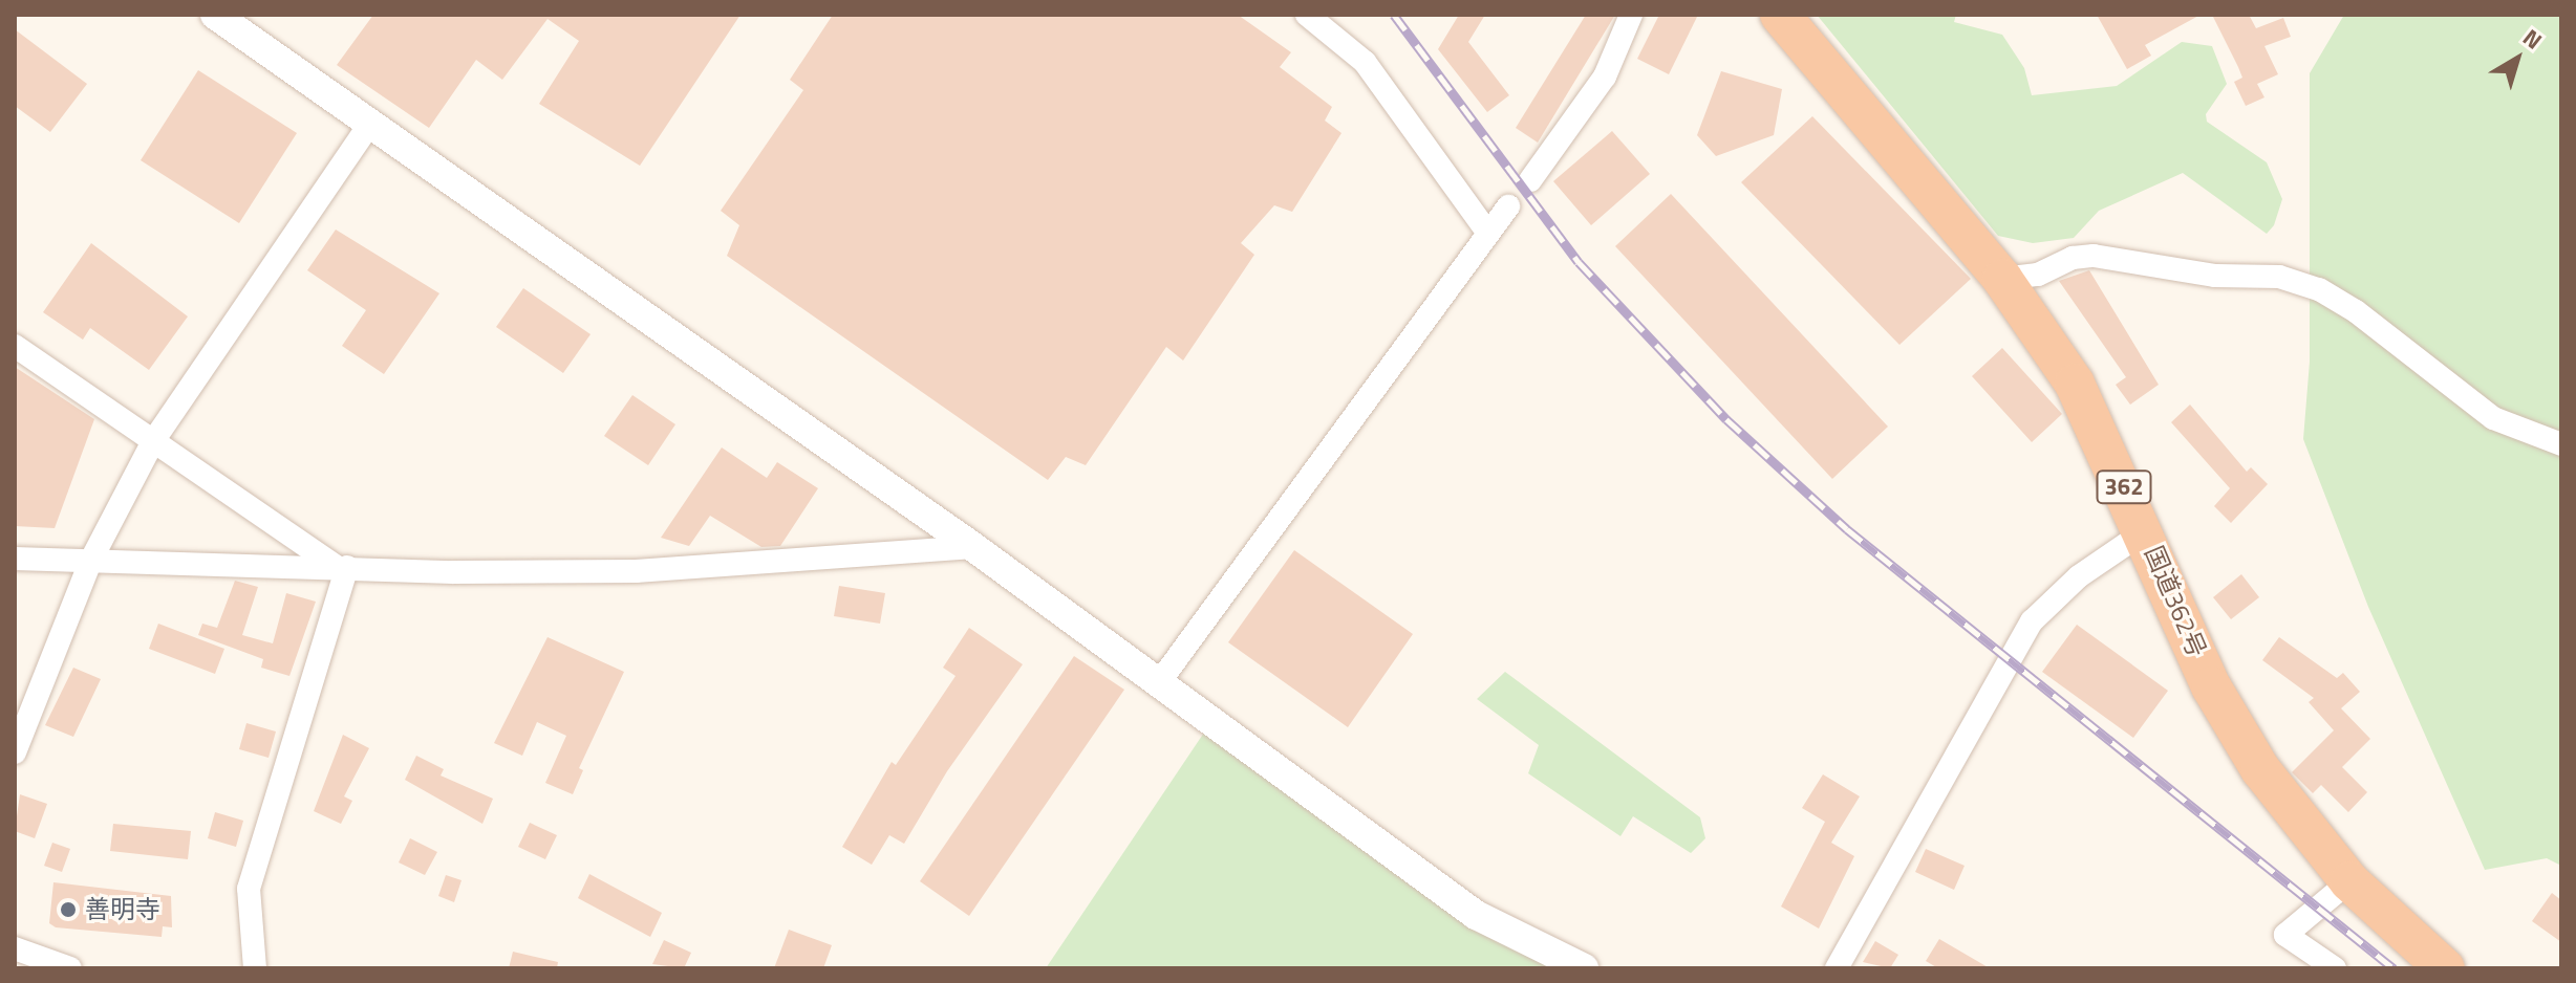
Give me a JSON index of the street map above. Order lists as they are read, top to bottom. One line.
{"streets":{"highway":["362","国道362号"]},"places":["善明寺"],"north":"top right"}
